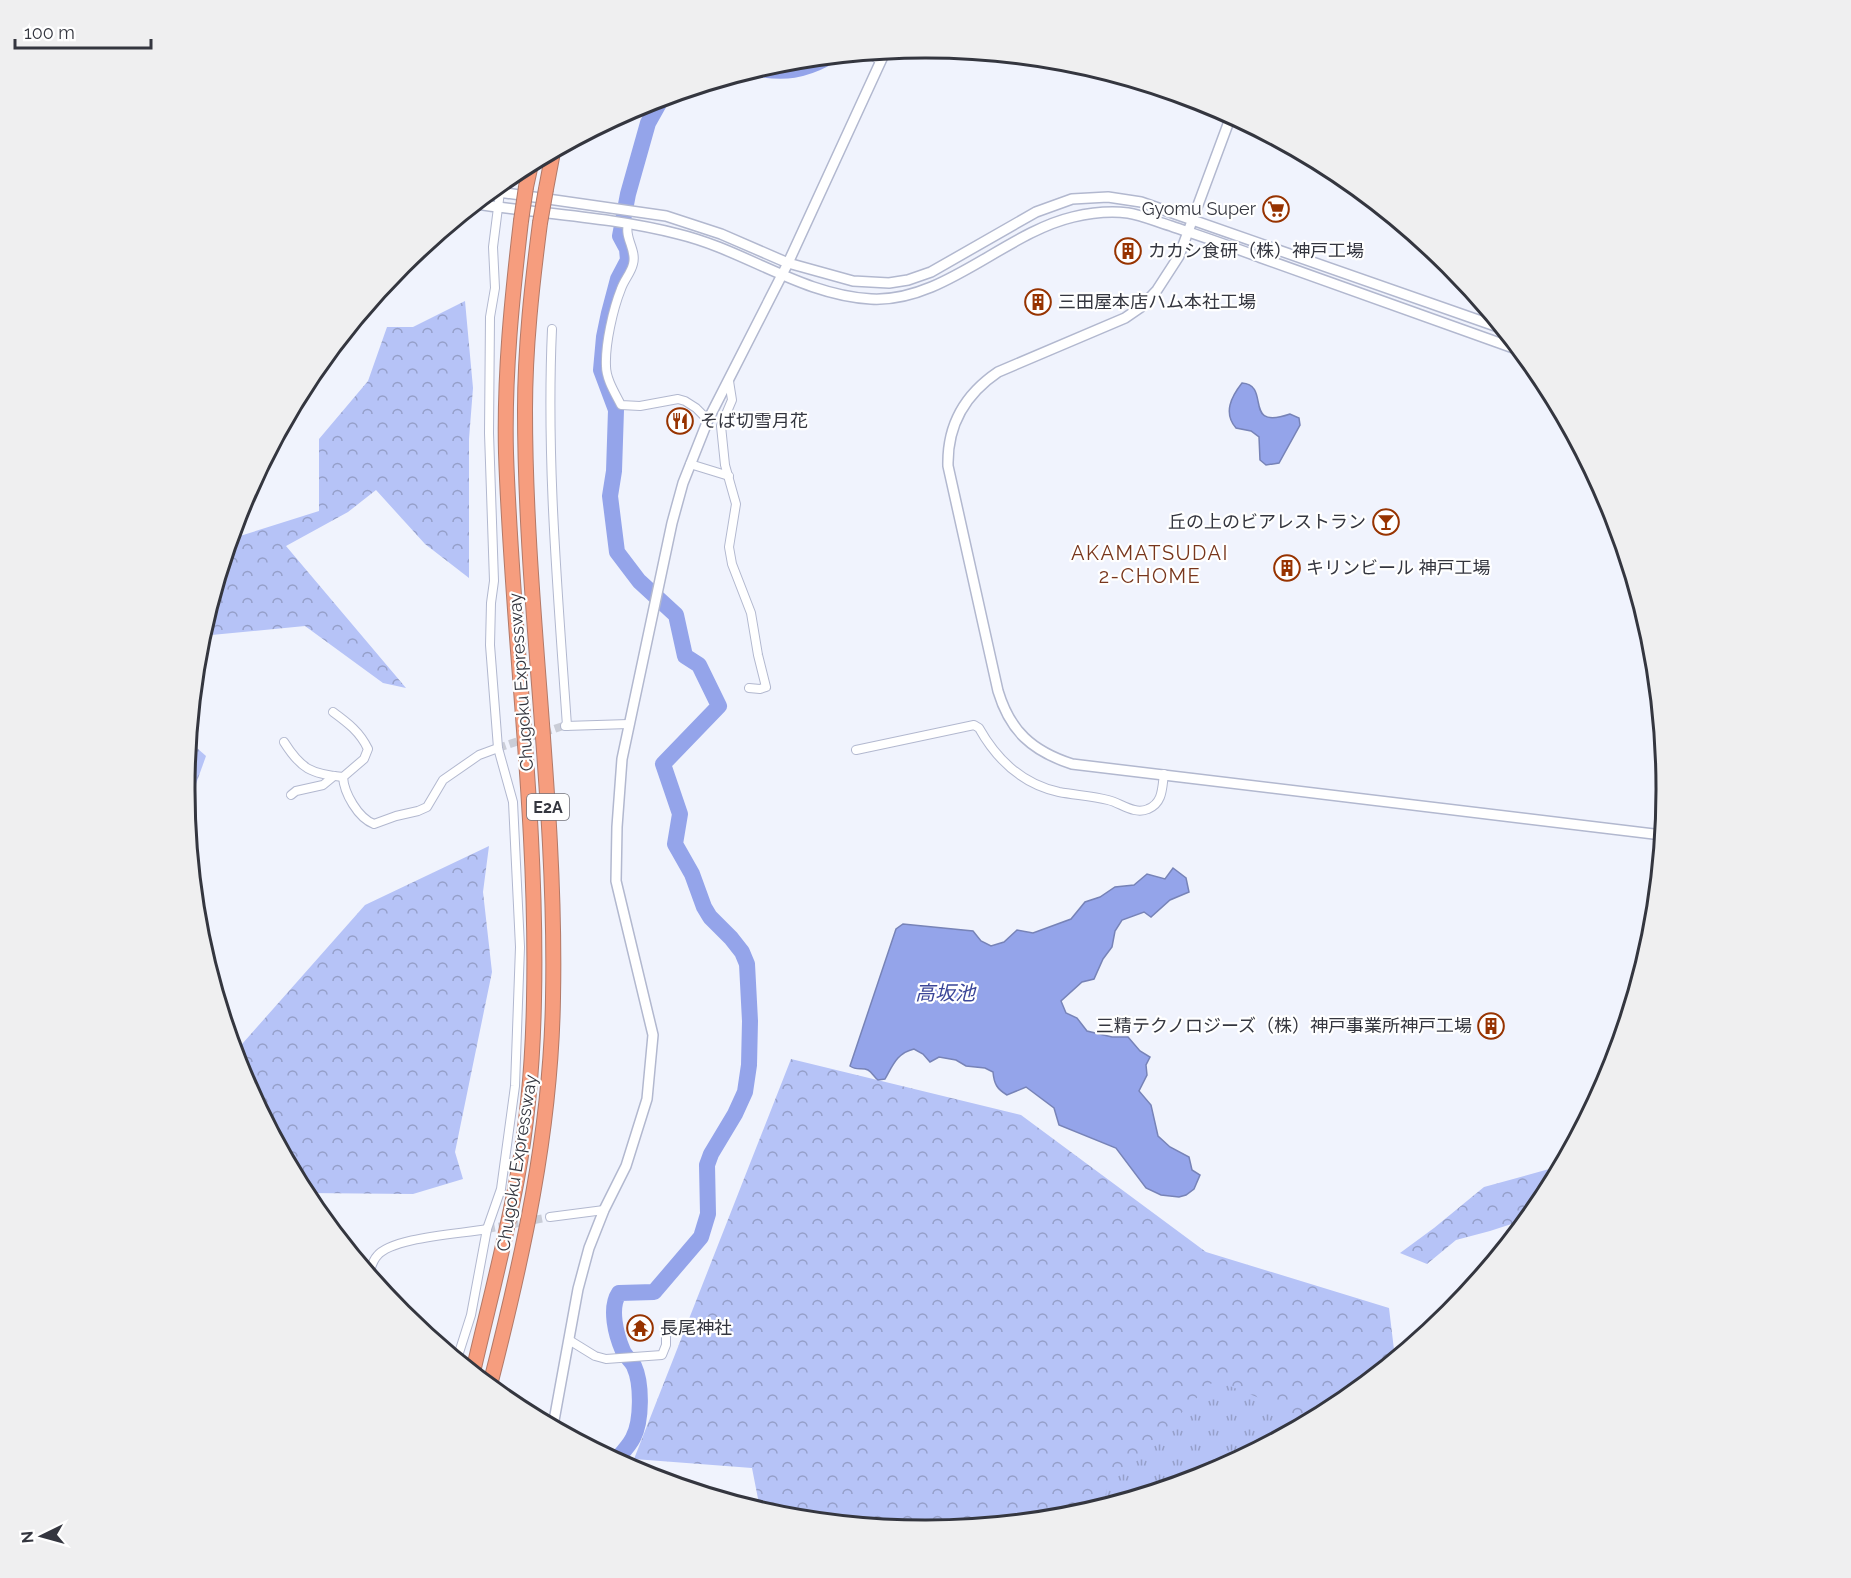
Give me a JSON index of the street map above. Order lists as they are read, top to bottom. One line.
{"streets":{"highway":["Chugoku Expressway","E2A"]},"districts":["AKAMATSUDAI 2-CHOME"],"water":["高坂池"],"places":{"supermarket":["Gyomu Super"],"building":["カカシ食研（株）神戸工場","三田屋本店ハム本社工場","キリンビール 神戸工場","三精テクノロジーズ（株）神戸事業所神戸工場"],"restaurant":["そば切雪月花"],"bar":["丘の上のビアレストラン"],"temple":["長尾神社"]},"scale_bar":"100 m","north":"left"}
